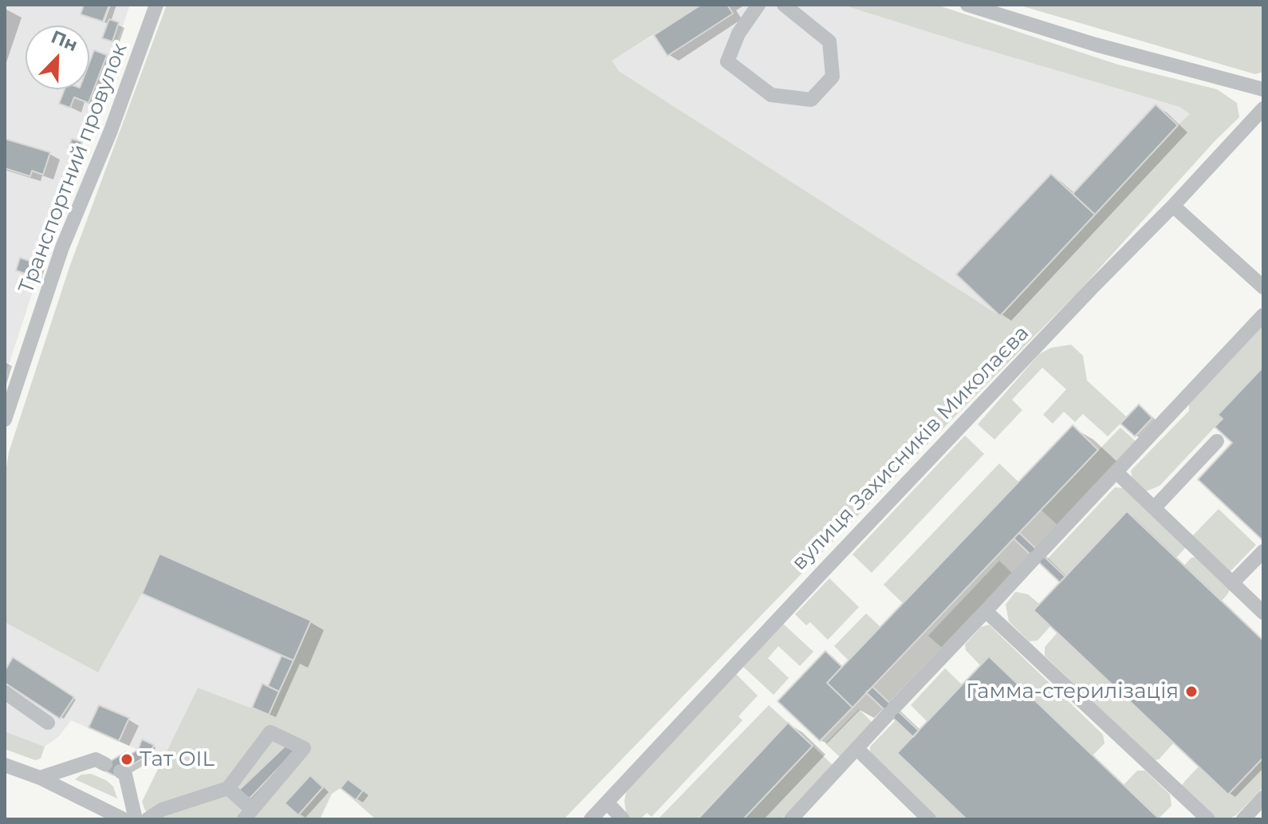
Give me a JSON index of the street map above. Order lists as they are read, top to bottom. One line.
{"streets":{"street":["Транспортний провулок","вулиця Захисників Миколаєва"]},"places":["Гамма-стерилізація","Тат OIL"],"north":"top right"}
